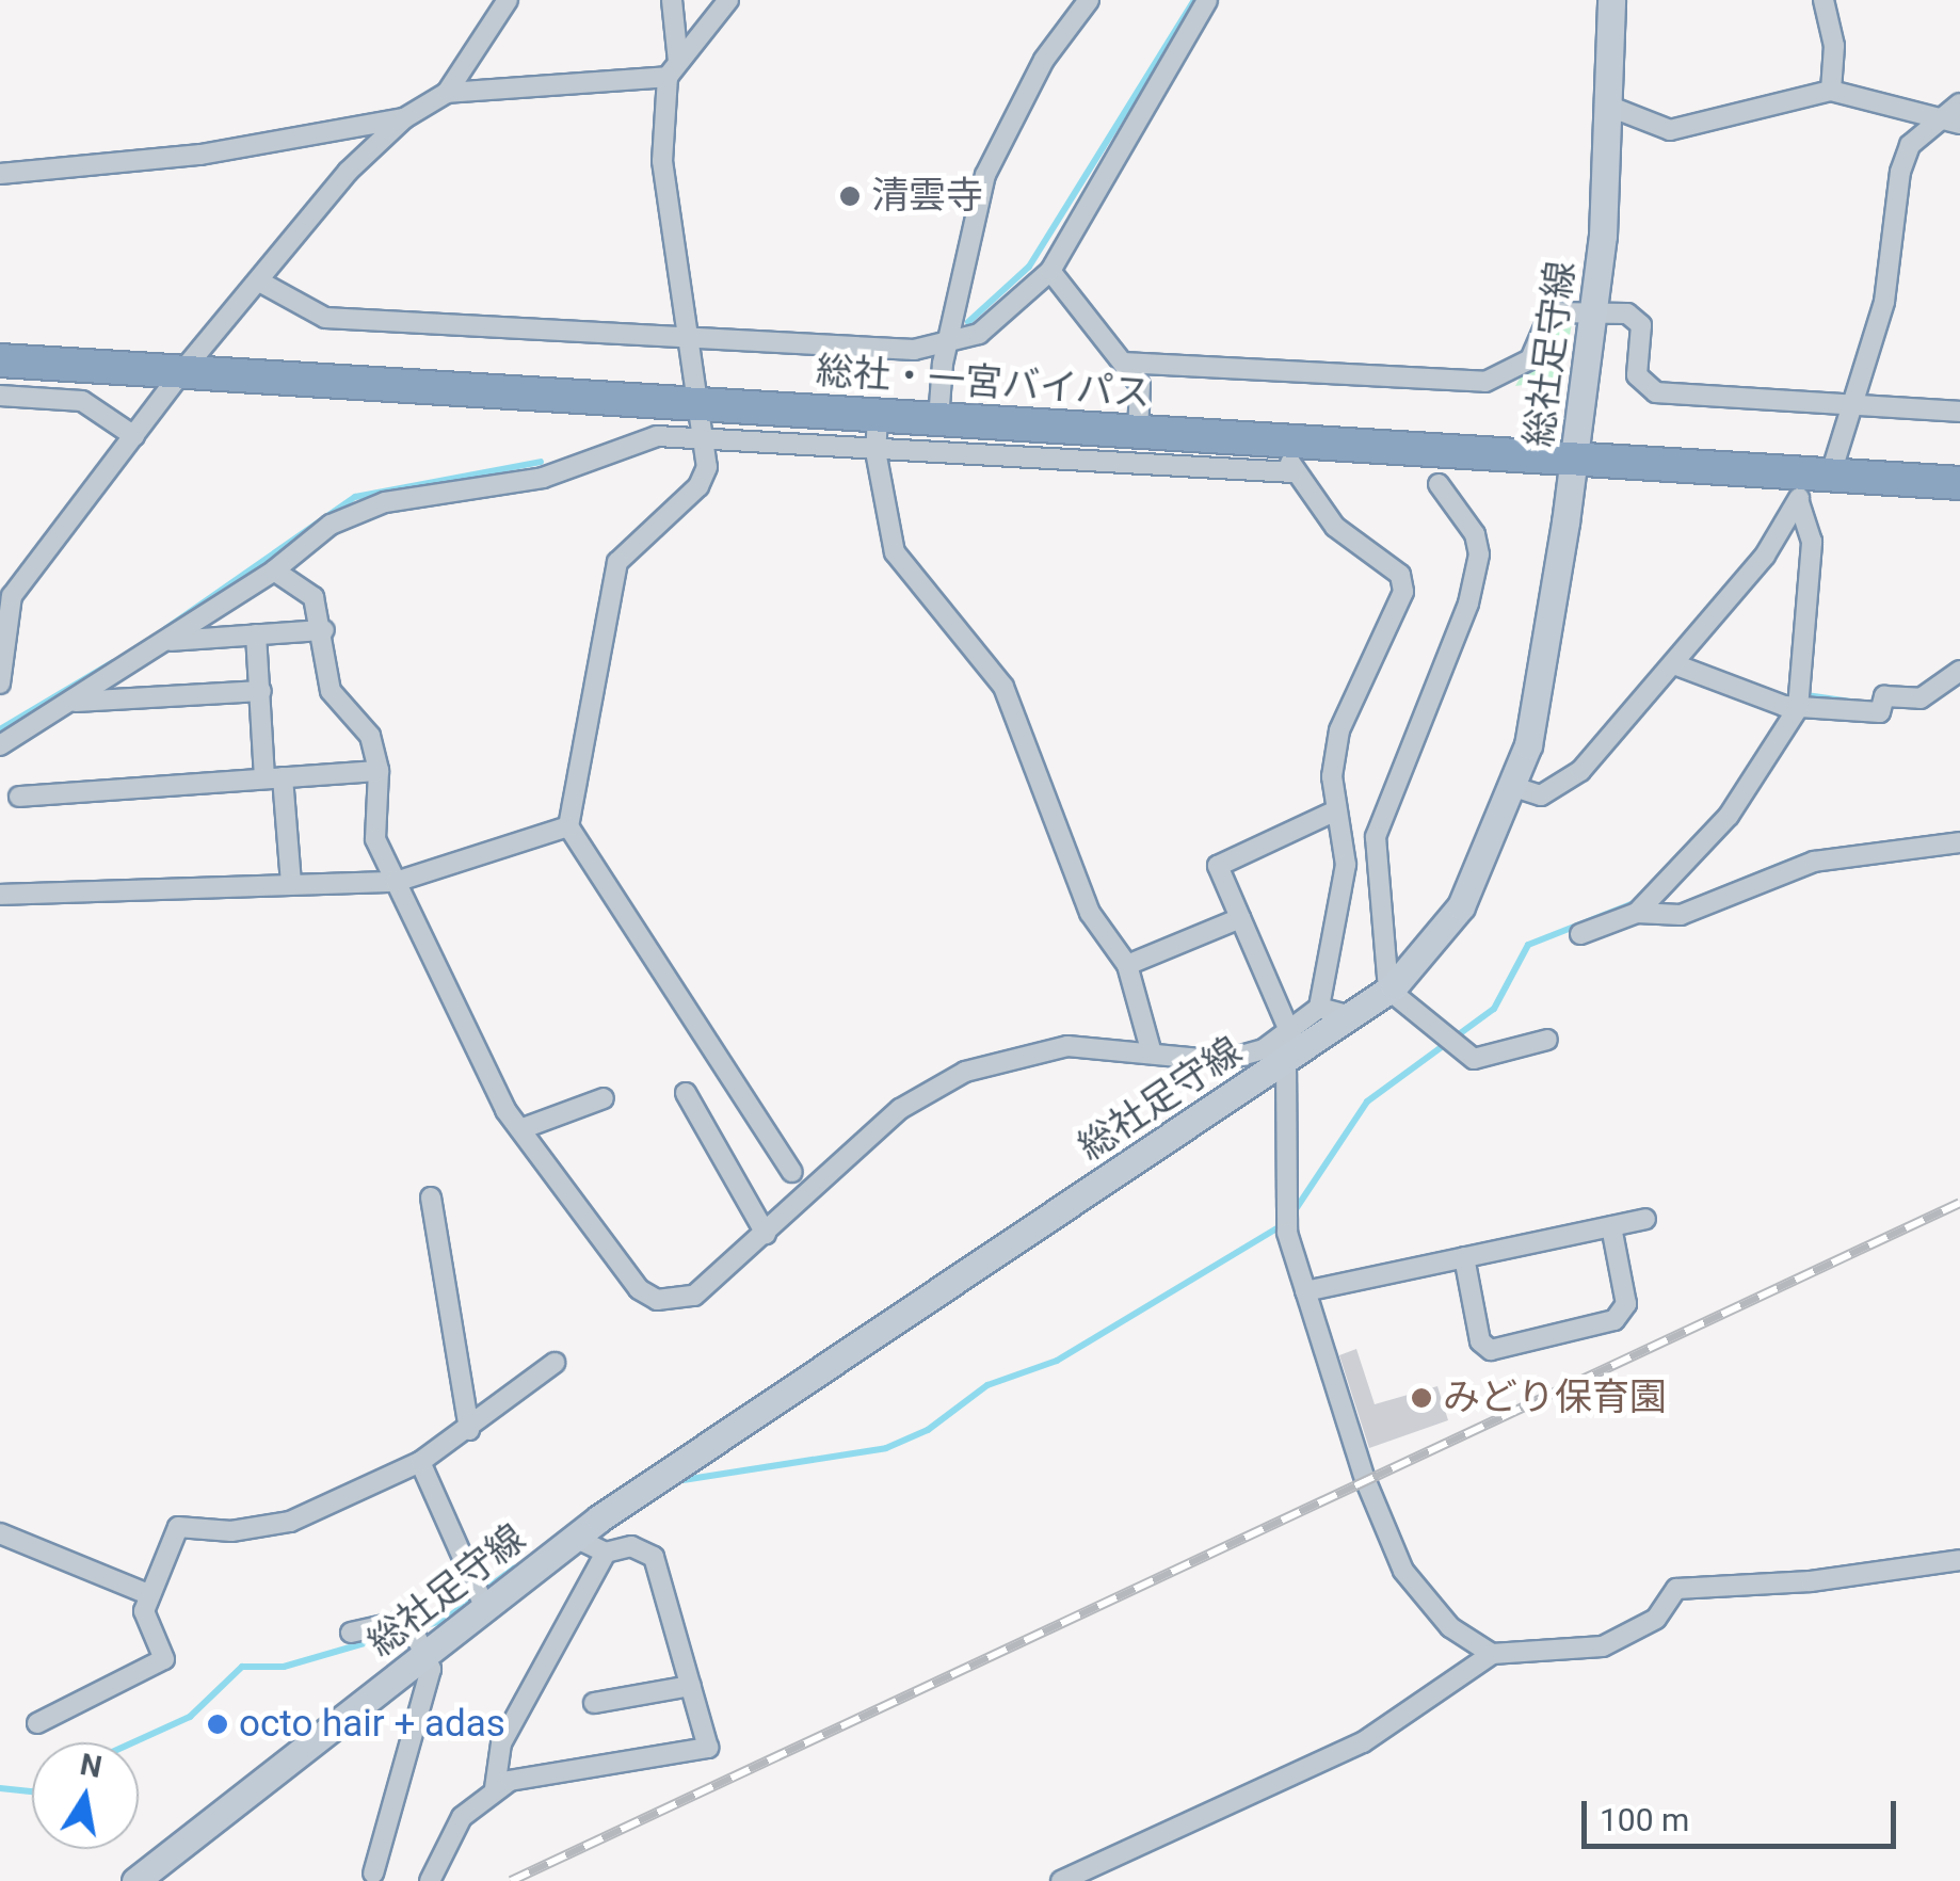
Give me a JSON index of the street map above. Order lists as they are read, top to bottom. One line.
{"streets":{"highway":["総社・一宮バイパス"],"main road":["総社足守線"]},"crossings":[["総社足守線","総社・一宮バイパス"]],"places":["清雲寺","みどり保育園","octo hair + adas"],"scale_bar":"100 m","north":"top"}
